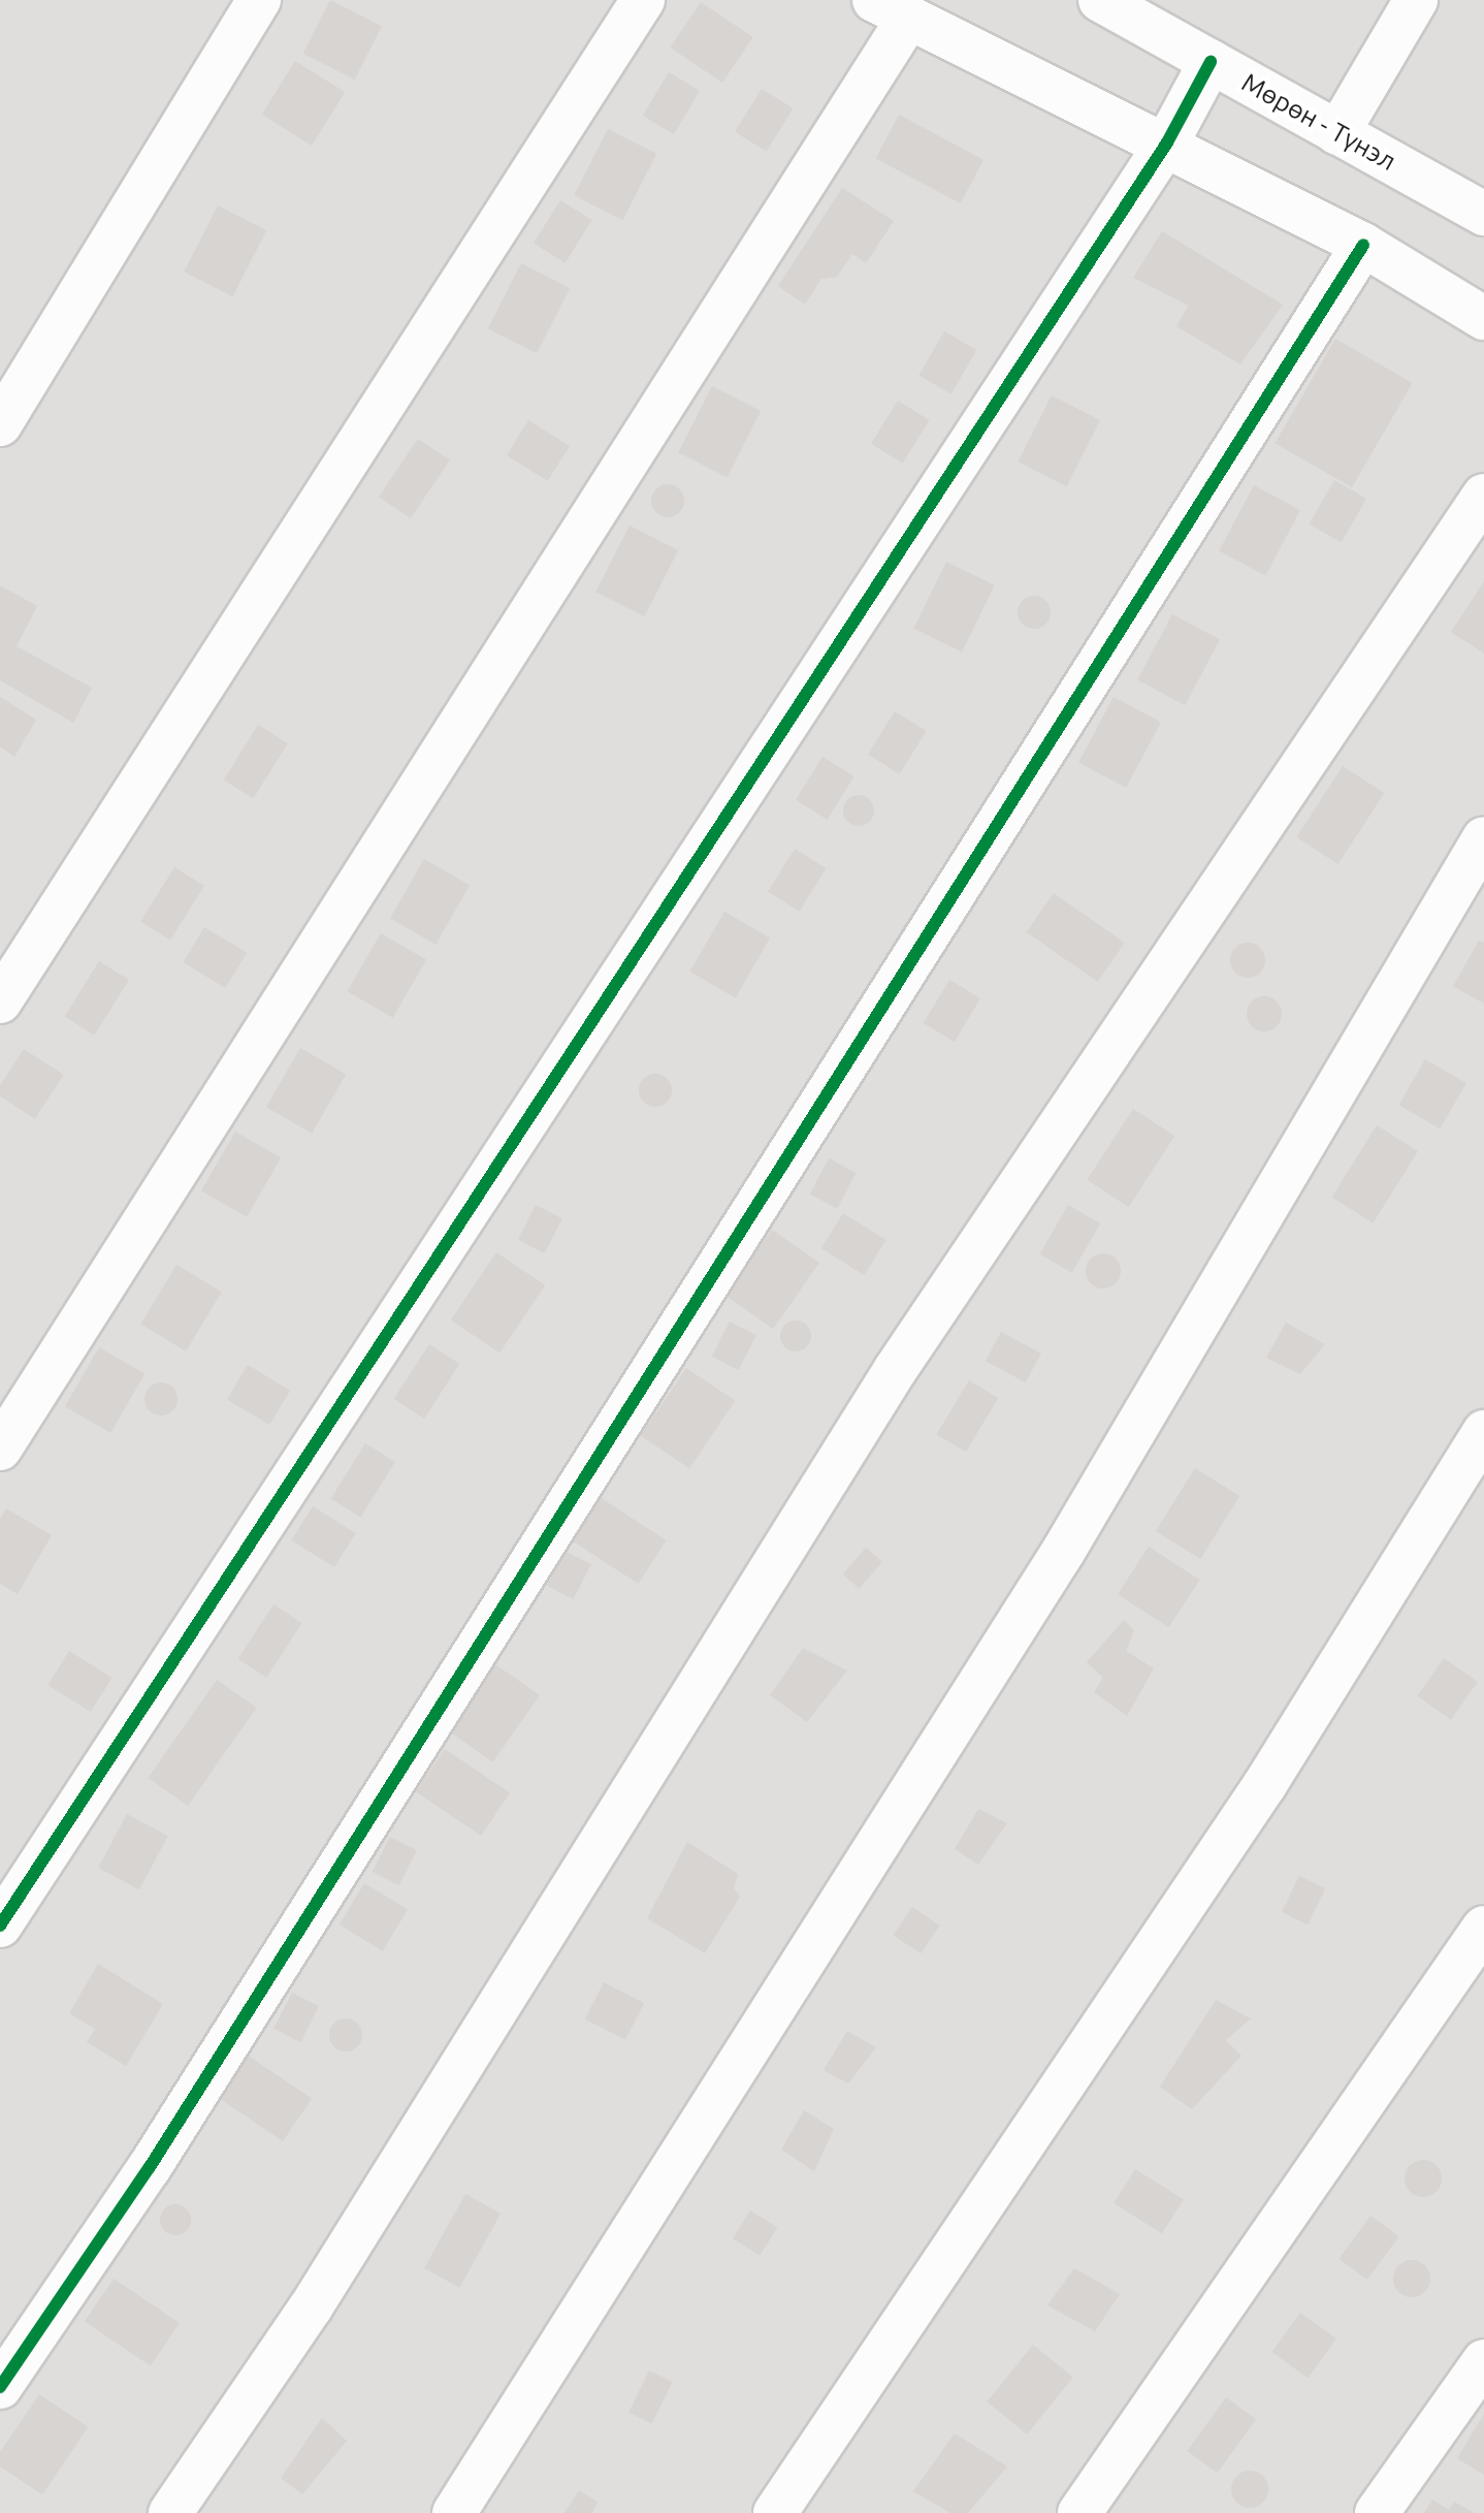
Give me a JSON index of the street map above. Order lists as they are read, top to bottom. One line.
{"streets":{"street":["Мөрөн - Түнэл"]}}
